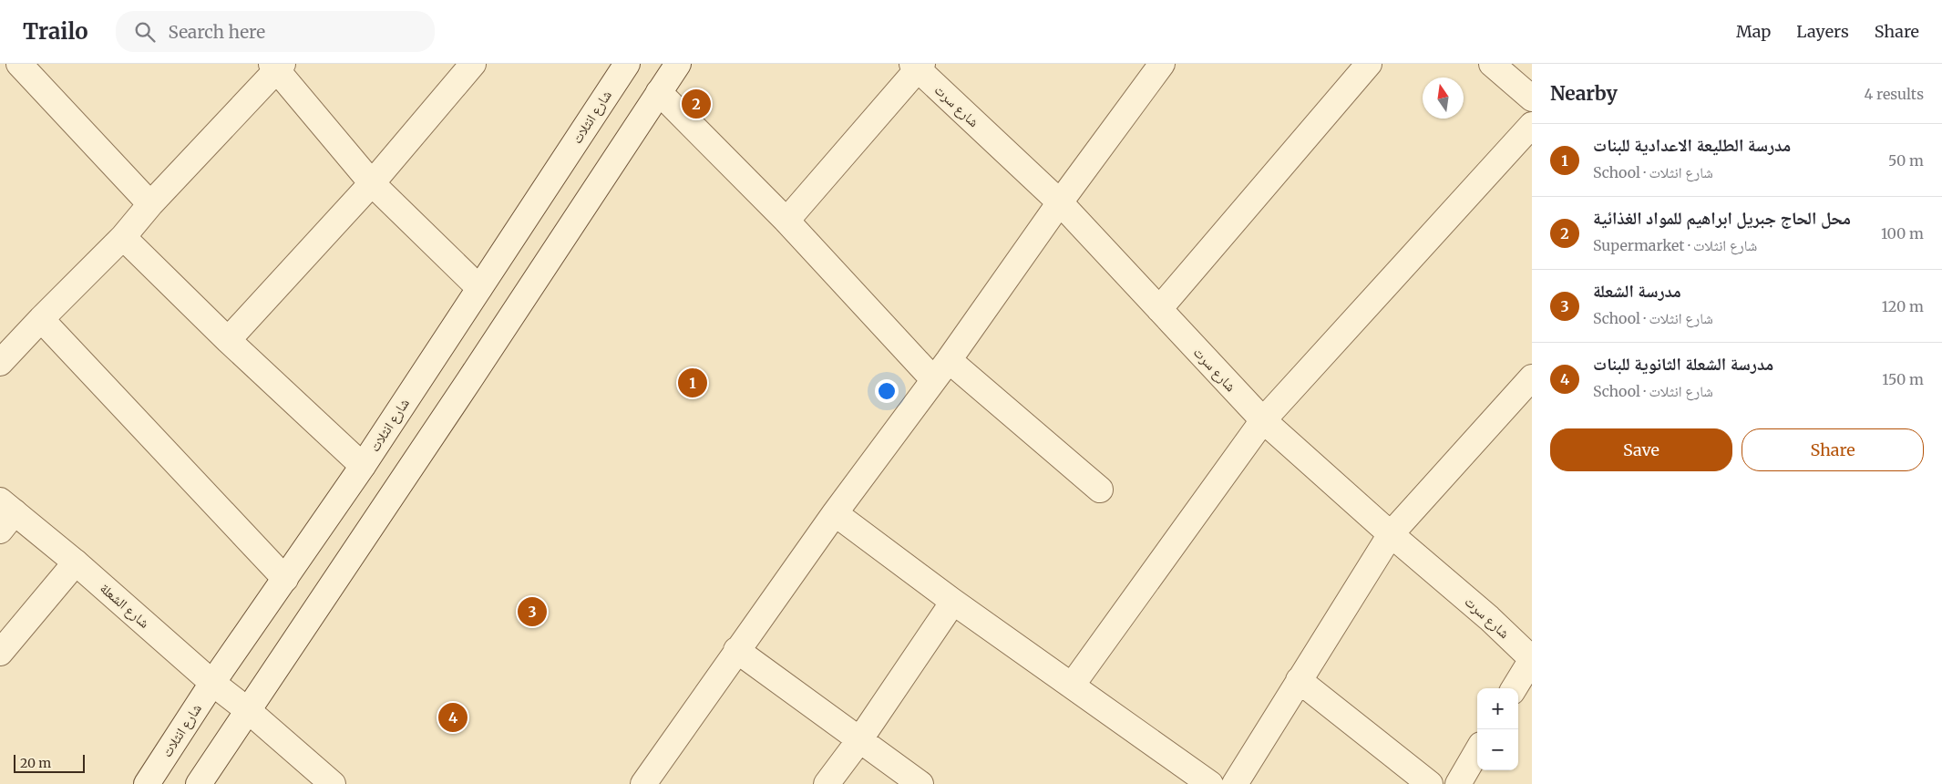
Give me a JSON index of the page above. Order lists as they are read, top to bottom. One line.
{"streets":{"street":["شارع سرت","شارع انثلات","شارع الشعلة"]},"crossings":[["شارع انثلات","شارع الشعلة"]],"scale_bar":"20 m","north":"top","page":{"header":"Trailo","search":"Search here","nav":["Map","Layers","Share"],"heading":["Nearby","4 results"],"pins":["2","1","3","4"],"list":[{"mark":"1","name":"مدرسة الطليعة الاعدادية للبنات","note":"School · شارع انثلات","value":"50 m"},{"mark":"2","name":"محل الحاج جبريل ابراهيم للمواد الغذائية","note":"Supermarket · شارع انثلات","value":"100 m"},{"mark":"3","name":"مدرسة الشعلة","note":"School · شارع انثلات","value":"120 m"},{"mark":"4","name":"مدرسة الشعلة الثانوية للبنات","note":"School · شارع انثلات","value":"150 m"}],"buttons":["Save","Share"],"map_buttons":["+","−"],"scale":"20 m"}}
